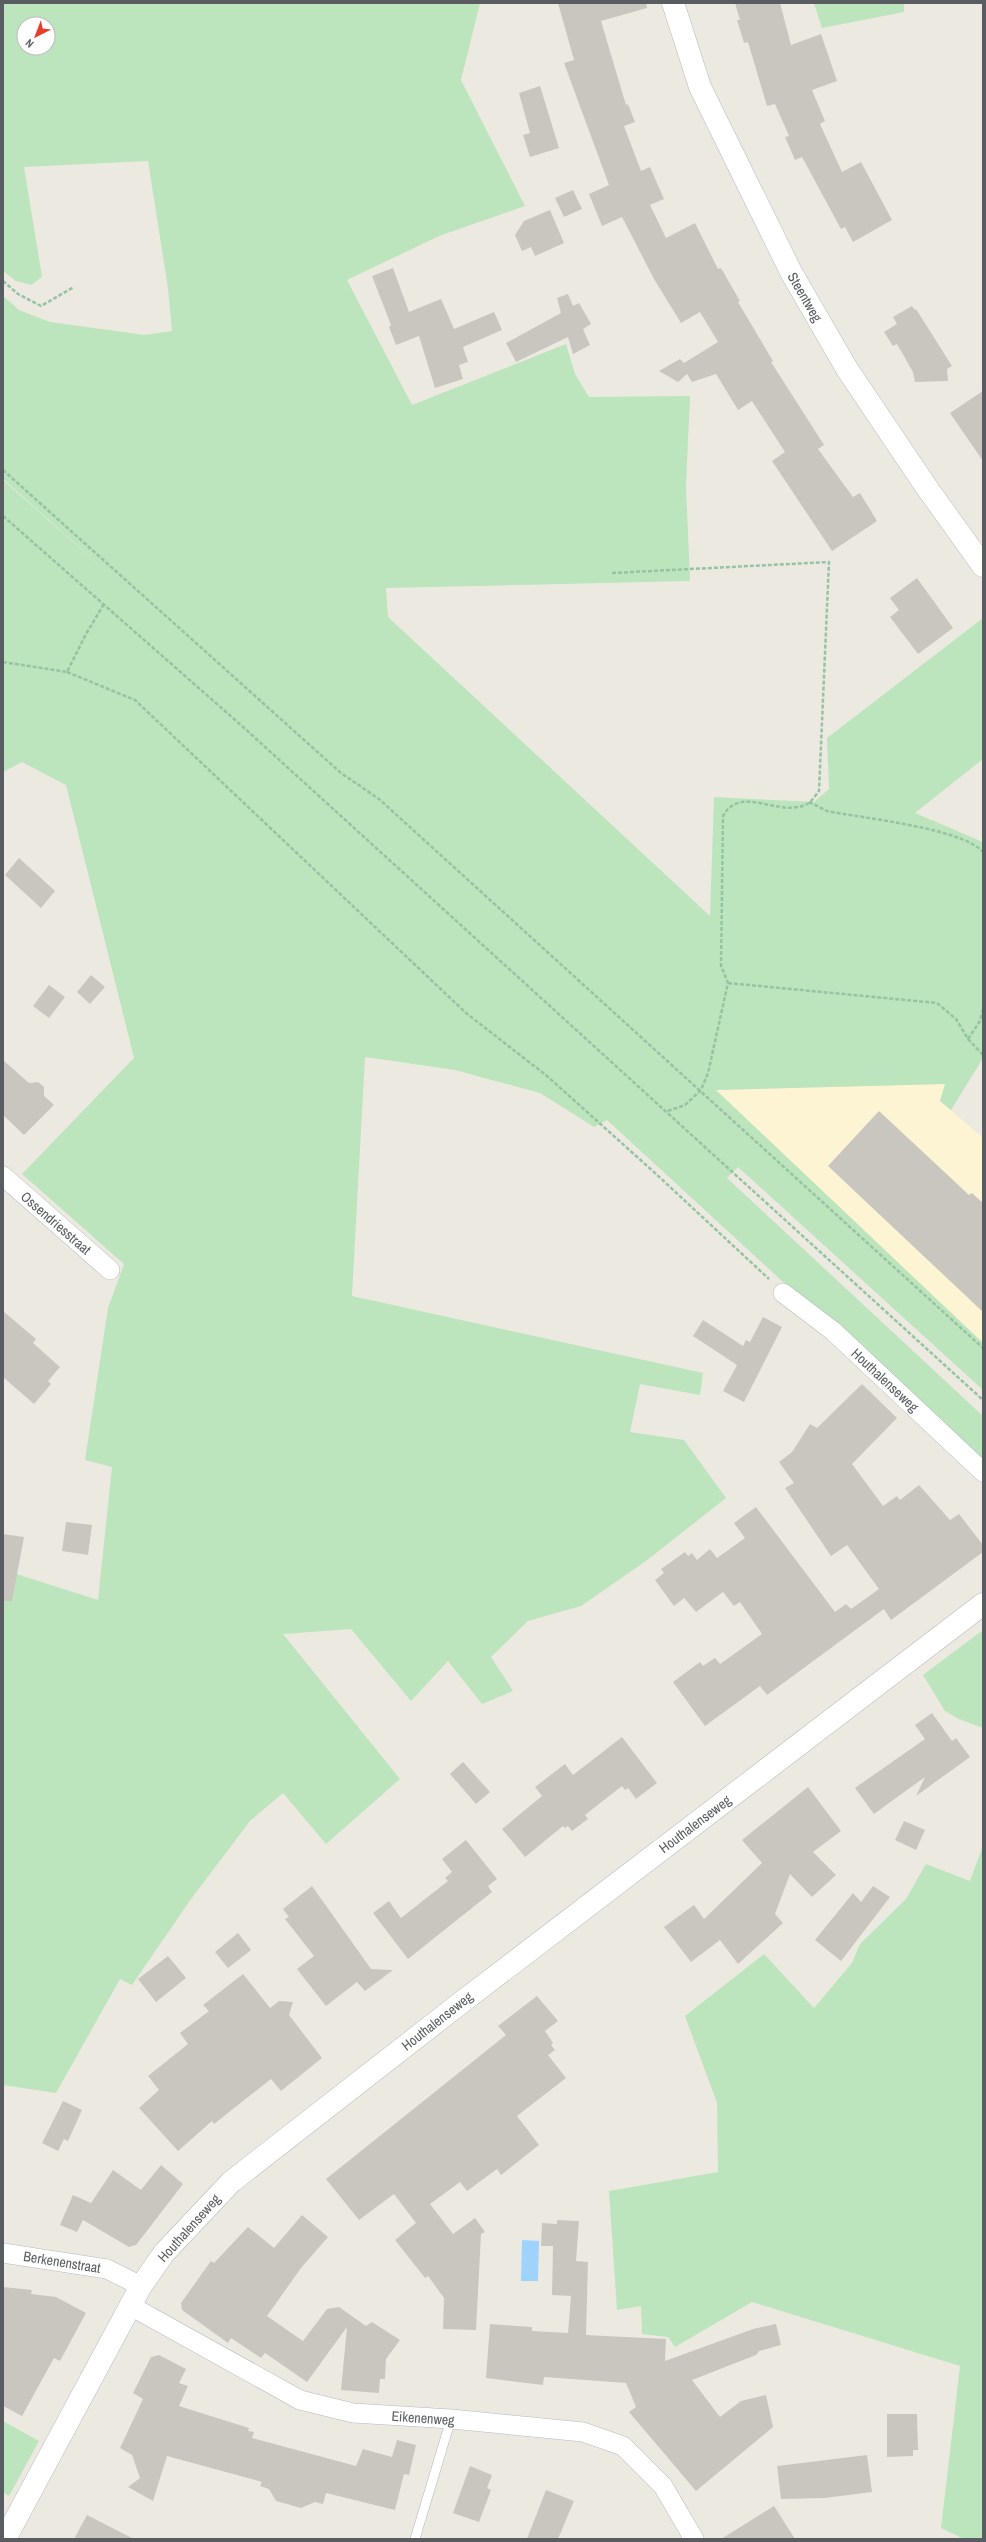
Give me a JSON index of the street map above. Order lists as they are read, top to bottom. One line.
{"streets":{"street":["Steentweg","Ossendriesstraat","Houthalenseweg","Berkenenstraat","Eikenenweg"]},"crossings":[["Houthalenseweg","Berkenenstraat"],["Houthalenseweg","Eikenenweg"]],"north":"bottom left"}
